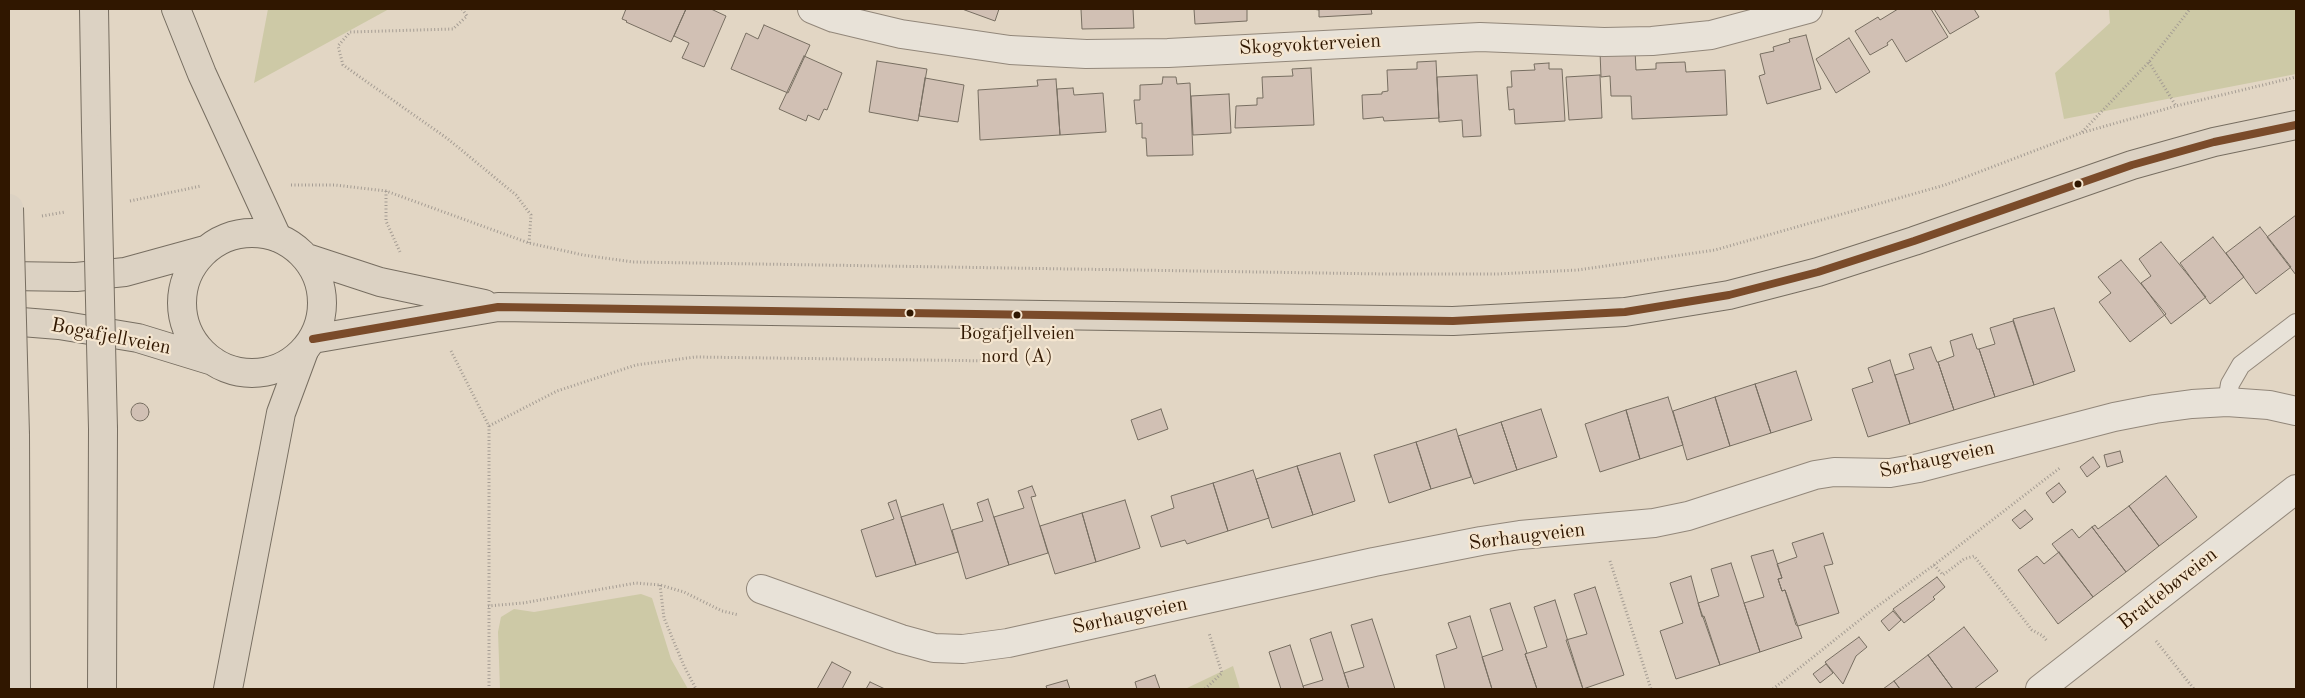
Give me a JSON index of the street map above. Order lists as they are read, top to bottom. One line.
{"streets":{"main road":["Bogafjellveien"],"street":["Skogvokterveien","Sørhaugveien","Brattebøveien"]},"places":["Bogafjellveien nord (A)"]}
